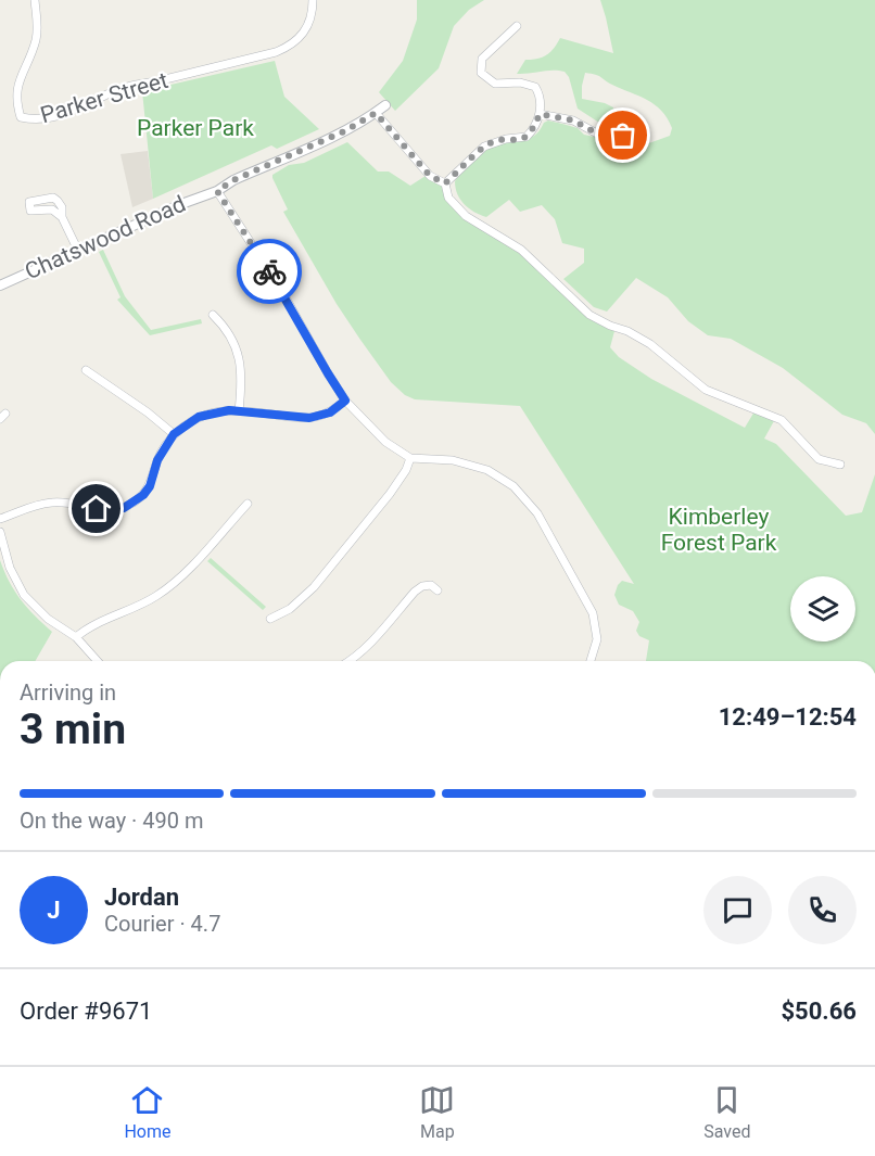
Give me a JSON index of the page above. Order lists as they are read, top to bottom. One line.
{"streets":{"street":["Parker Street","Chatswood Road"]},"parks":["Parker Park","Kimberley Forest Park"],"page":{"heading":["3 min","Arriving in","12:49–12:54"],"panel":["Jordan","Courier · 4.7","Order #9671","$50.66"],"bar":"On the way · 490 m","round":"J","tabs":["Home","Map","Saved"]}}
